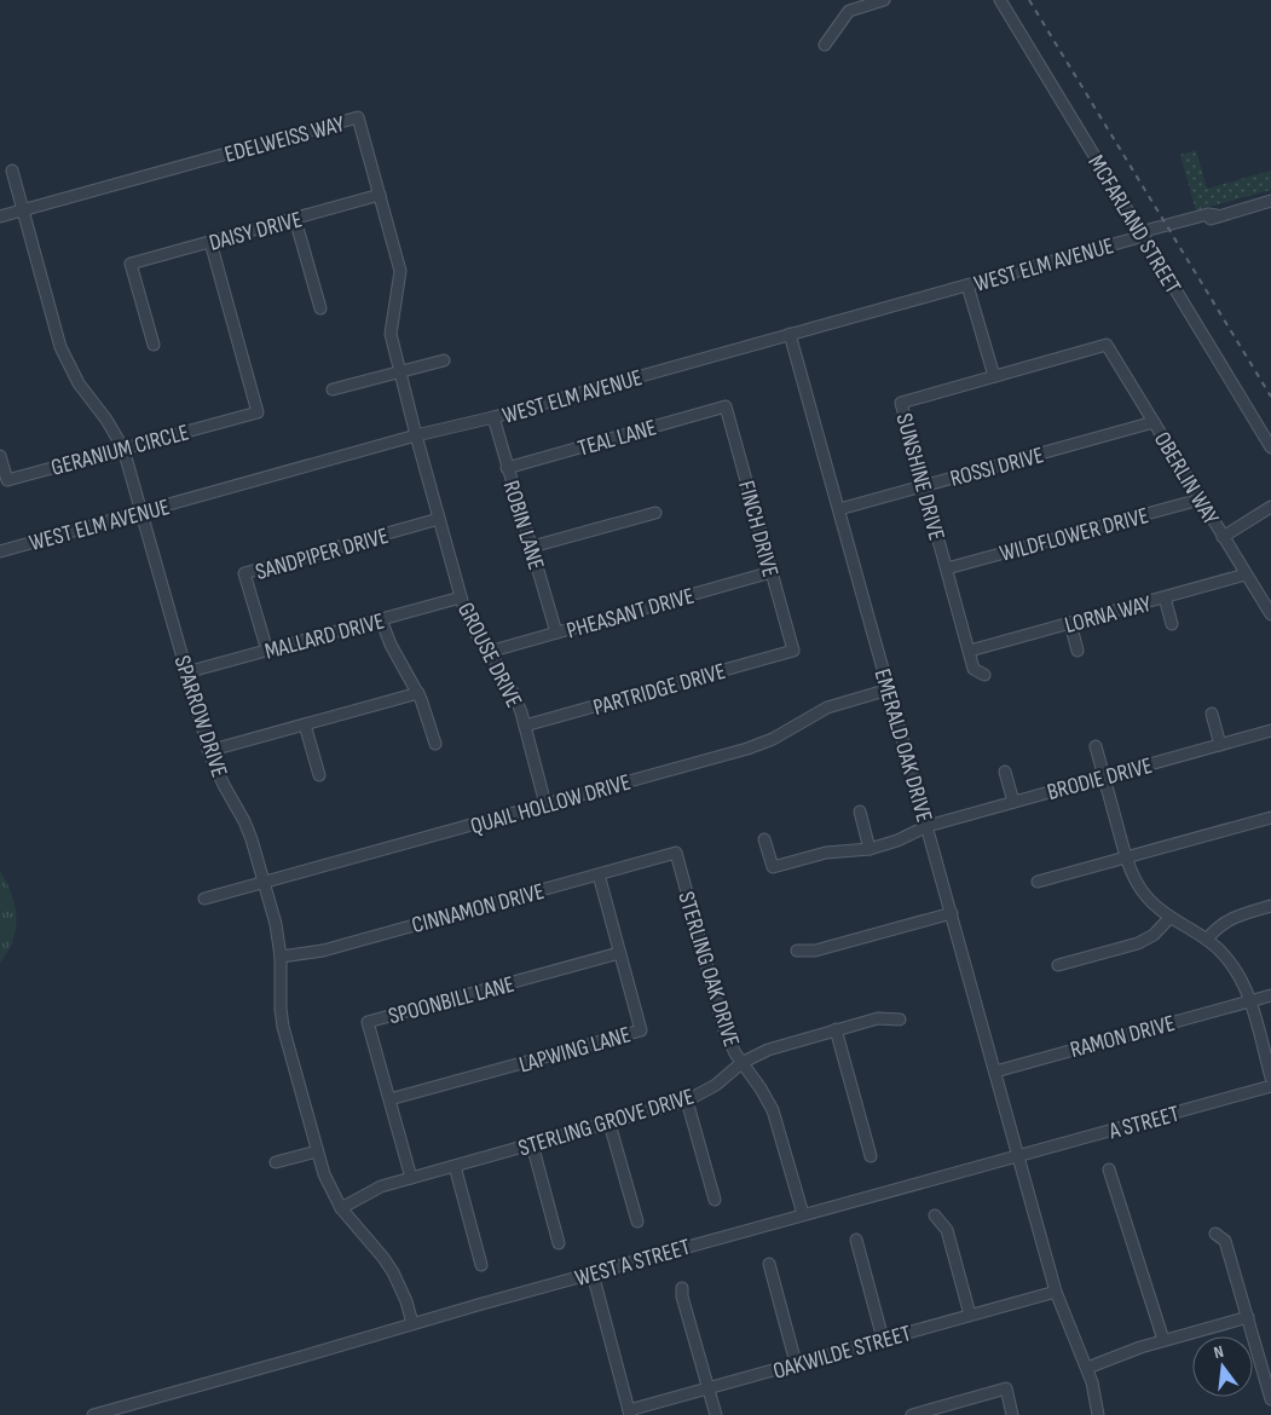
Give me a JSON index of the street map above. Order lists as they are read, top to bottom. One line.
{"streets":{"street":["EDELWEISS WAY","MCFARLAND STREET","DAISY DRIVE","WEST ELM AVENUE","TEAL LANE","GERANIUM CIRCLE","ROSSI DRIVE","SUNSHINE DRIVE","OBERLIN WAY","ROBIN LANE","FINCH DRIVE","WILDFLOWER DRIVE","SANDPIPER DRIVE","PHEASANT DRIVE","LORNA WAY","MALLARD DRIVE","GROUSE DRIVE","PARTRIDGE DRIVE","SPARROW DRIVE","EMERALD OAK DRIVE","BRODIE DRIVE","QUAIL HOLLOW DRIVE","CINNAMON DRIVE","STERLING OAK DRIVE","SPOONBILL LANE","RAMON DRIVE","LAPWING LANE","STERLING GROVE DRIVE","A STREET","WEST A STREET","OAKWILDE STREET"]},"crossings":[["EDELWEISS WAY","DAISY DRIVE"],["EDELWEISS WAY","WEST ELM AVENUE"],["EDELWEISS WAY","GROUSE DRIVE"],["EDELWEISS WAY","SPARROW DRIVE"],["MCFARLAND STREET","WEST ELM AVENUE"],["DAISY DRIVE","GERANIUM CIRCLE"],["WEST ELM AVENUE","ROBIN LANE"],["WEST ELM AVENUE","GROUSE DRIVE"],["WEST ELM AVENUE","SPARROW DRIVE"],["WEST ELM AVENUE","EMERALD OAK DRIVE"],["TEAL LANE","ROBIN LANE"],["TEAL LANE","FINCH DRIVE"],["GERANIUM CIRCLE","SPARROW DRIVE"],["ROSSI DRIVE","SUNSHINE DRIVE"],["ROSSI DRIVE","OBERLIN WAY"],["ROSSI DRIVE","EMERALD OAK DRIVE"],["SUNSHINE DRIVE","OBERLIN WAY"],["SUNSHINE DRIVE","WILDFLOWER DRIVE"],["SUNSHINE DRIVE","LORNA WAY"],["OBERLIN WAY","WILDFLOWER DRIVE"],["OBERLIN WAY","LORNA WAY"],["ROBIN LANE","PHEASANT DRIVE"],["FINCH DRIVE","PHEASANT DRIVE"],["FINCH DRIVE","PARTRIDGE DRIVE"],["SANDPIPER DRIVE","MALLARD DRIVE"],["SANDPIPER DRIVE","GROUSE DRIVE"],["PHEASANT DRIVE","GROUSE DRIVE"],["MALLARD DRIVE","GROUSE DRIVE"],["MALLARD DRIVE","SPARROW DRIVE"],["GROUSE DRIVE","PARTRIDGE DRIVE"],["GROUSE DRIVE","QUAIL HOLLOW DRIVE"],["SPARROW DRIVE","QUAIL HOLLOW DRIVE"],["SPARROW DRIVE","CINNAMON DRIVE"],["SPARROW DRIVE","STERLING GROVE DRIVE"],["SPARROW DRIVE","WEST A STREET"],["EMERALD OAK DRIVE","BRODIE DRIVE"],["EMERALD OAK DRIVE","QUAIL HOLLOW DRIVE"],["EMERALD OAK DRIVE","RAMON DRIVE"],["EMERALD OAK DRIVE","A STREET"],["EMERALD OAK DRIVE","WEST A STREET"],["EMERALD OAK DRIVE","OAKWILDE STREET"],["CINNAMON DRIVE","STERLING OAK DRIVE"],["CINNAMON DRIVE","LAPWING LANE"],["STERLING OAK DRIVE","STERLING GROVE DRIVE"],["STERLING OAK DRIVE","WEST A STREET"],["SPOONBILL LANE","LAPWING LANE"],["SPOONBILL LANE","STERLING GROVE DRIVE"],["A STREET","WEST A STREET"]],"north":"top"}
